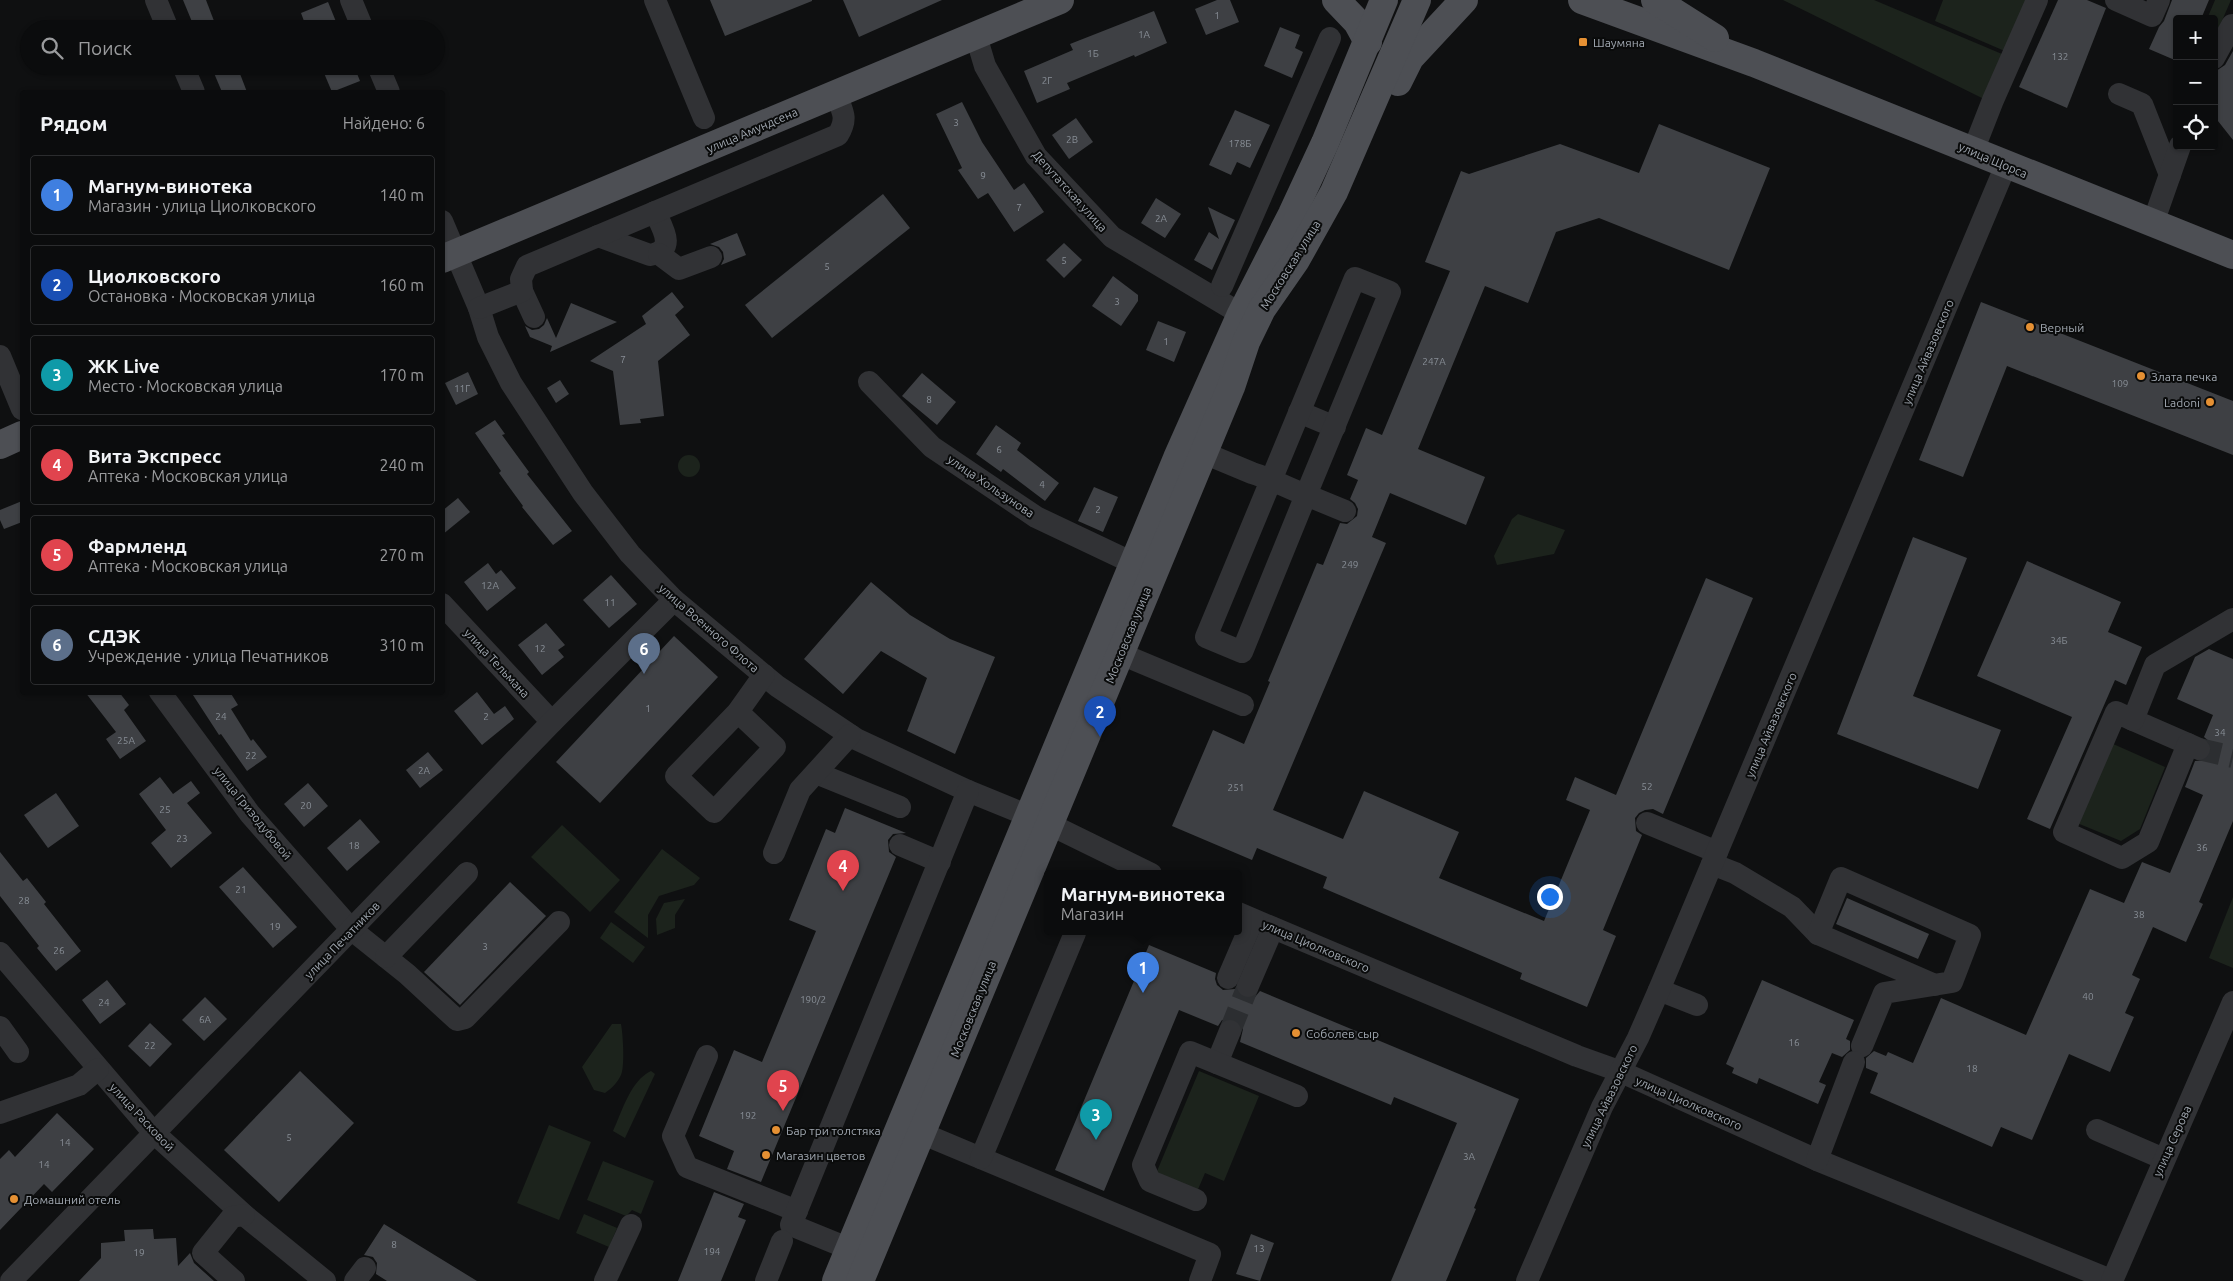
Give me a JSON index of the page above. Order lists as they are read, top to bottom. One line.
{"streets":{"main road":["улица Амундсена","улица Щорса","Московская улица"],"street":["Депутатская улица","улица Айвазовского","улица Хользунова","улица Военного Флота","улица Тельмана","улица Гризодубовой","улица Печатников","улица Циолковского","улица Расковой","улица Серова"]},"crossings":[["улица Амундсена","Депутатская улица"],["улица Амундсена","улица Военного Флота"],["улица Щорса","улица Айвазовского"],["Депутатская улица","Московская улица"],["Московская улица","улица Хользунова"],["Московская улица","улица Военного Флота"],["улица Айвазовского","улица Циолковского"],["улица Военного Флота","улица Печатников"],["улица Тельмана","улица Печатников"],["улица Гризодубовой","улица Печатников"],["улица Печатников","улица Расковой"],["улица Циолковского","улица Серова"]],"places":{"transit":["Шаумяна"],"other":["Верный","Злата печка","Ladoni","Соболев сыр","Бар три толстяка","Магазин цветов","Домашний отель"]},"house_numbers":["1","1А","1Б","132","2Г","3","2В","178Б","9","7","2А","5","5","3","1","7","247А","109","11Г","8","6","4","2","249","12А","11","34Б","12","1","24","2","34","25А","22","2А","52","251","20","25","23","18","36","21","28","38","19","3","26","40","190/2","24","6А","16","22","18","192","5","14","3А","14","8","13","194","19"],"page":{"map_buttons":["+","−"],"search":"Поиск","heading":["Рядом","Найдено: 6"],"list":[{"mark":"1","name":"Магнум-винотека","note":"Магазин · улица Циолковского","value":"140 m"},{"mark":"2","name":"Циолковского","note":"Остановка · Московская улица","value":"160 m"},{"mark":"3","name":"ЖК Live","note":"Место · Московская улица","value":"170 m"},{"mark":"4","name":"Вита Экспресс","note":"Аптека · Московская улица","value":"240 m"},{"mark":"5","name":"Фармленд","note":"Аптека · Московская улица","value":"270 m"},{"mark":"6","name":"СДЭК","note":"Учреждение · улица Печатников","value":"310 m"}],"pins":["6","2","4","1","5","3"],"popup":["Магнум-винотека","Магазин"]}}
